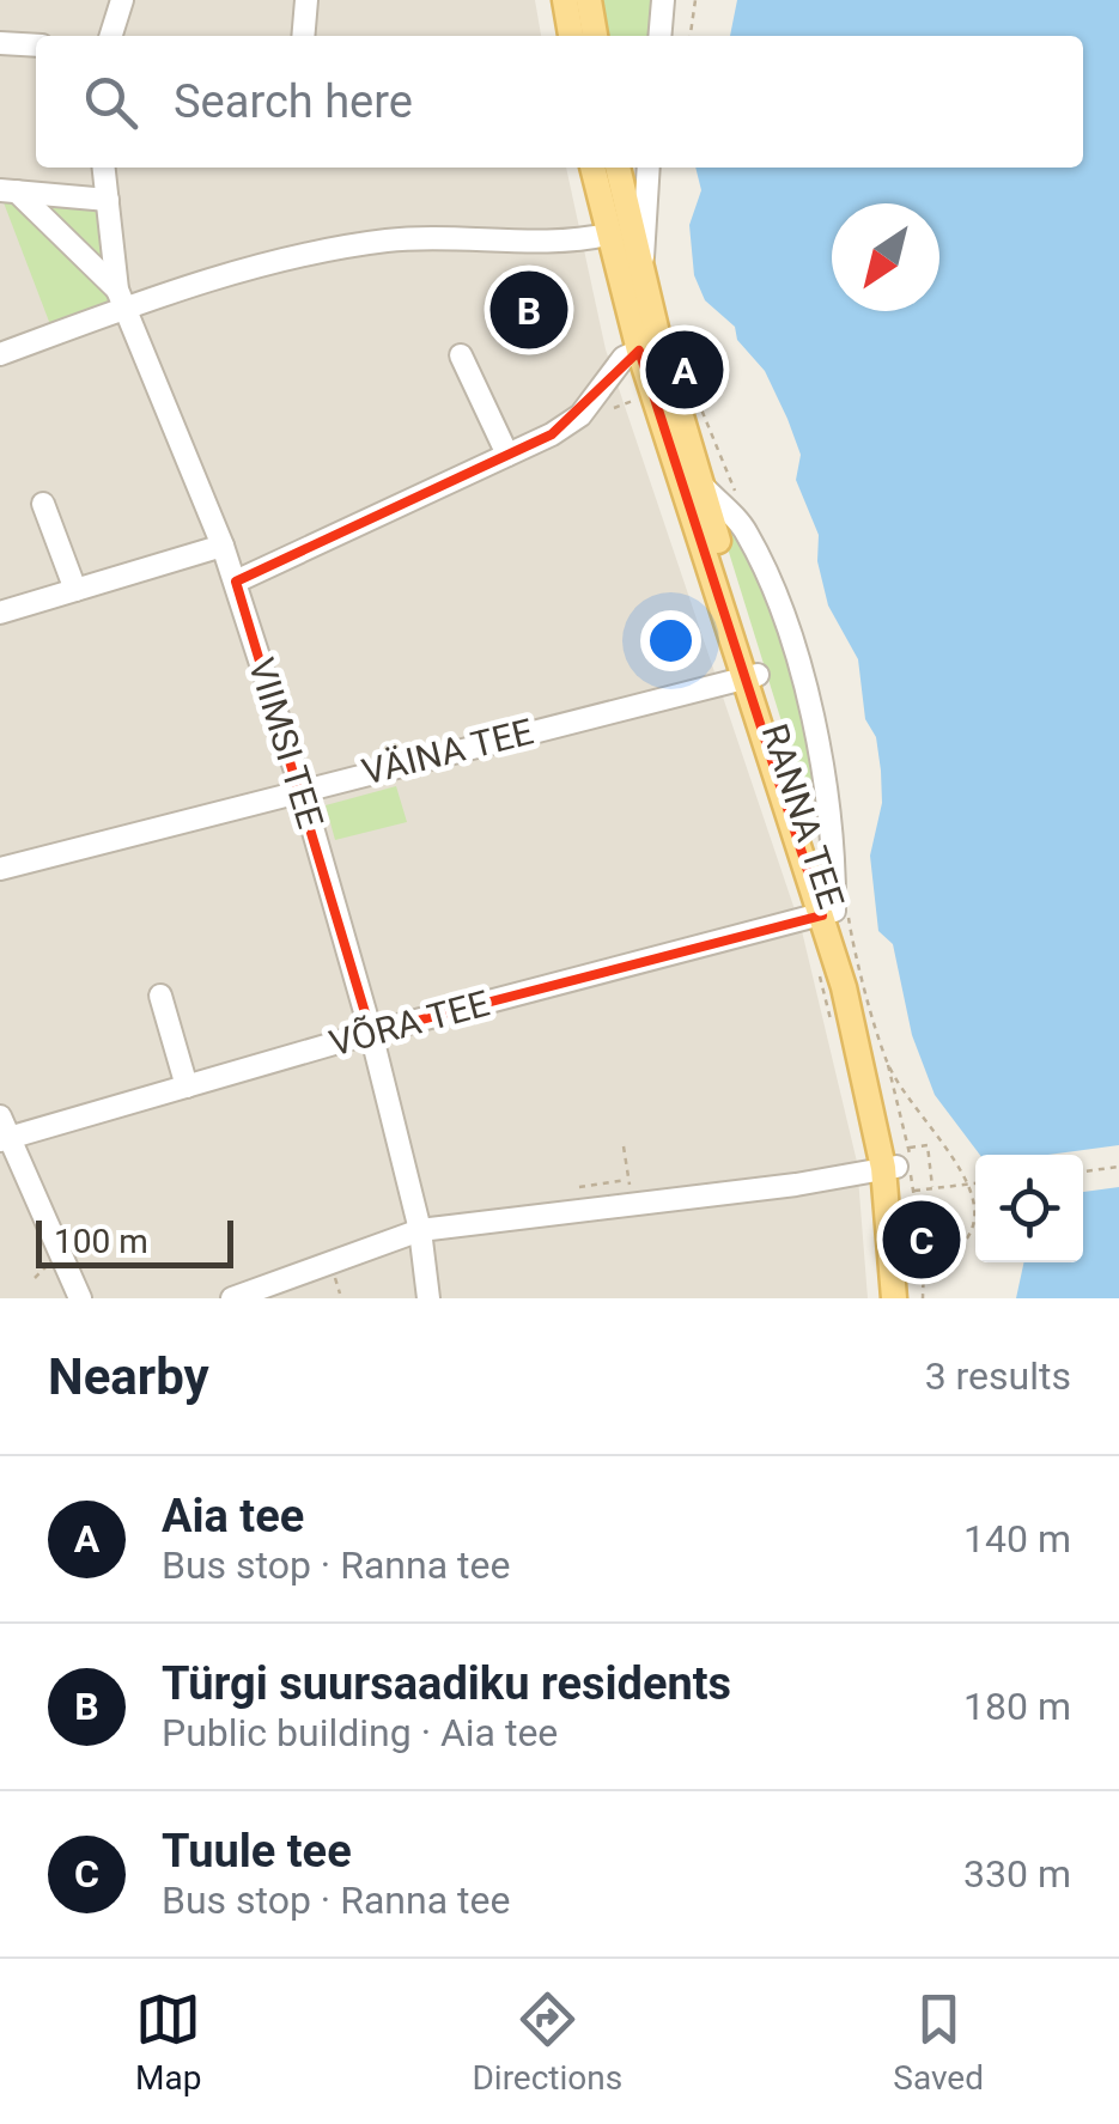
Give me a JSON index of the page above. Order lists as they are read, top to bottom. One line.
{"streets":{"main road":["RANNA TEE"],"street":["VIIMSI TEE","VÄINA TEE","VÕRA TEE"]},"crossings":[["VIIMSI TEE","VÄINA TEE"],["VIIMSI TEE","VÕRA TEE"],["VÄINA TEE","RANNA TEE"],["RANNA TEE","VÕRA TEE"]],"scale_bar":"100 m","north":"bottom left","page":{"search":"Search here","pins":["B","A","C"],"scale":"100 m","heading":["Nearby","3 results"],"list":[{"mark":"A","name":"Aia tee","note":"Bus stop · Ranna tee","value":"140 m"},{"mark":"B","name":"Türgi suursaadiku residents","note":"Public building · Aia tee","value":"180 m"},{"mark":"C","name":"Tuule tee","note":"Bus stop · Ranna tee","value":"330 m"}],"nav":["Map","Directions","Saved"]}}
